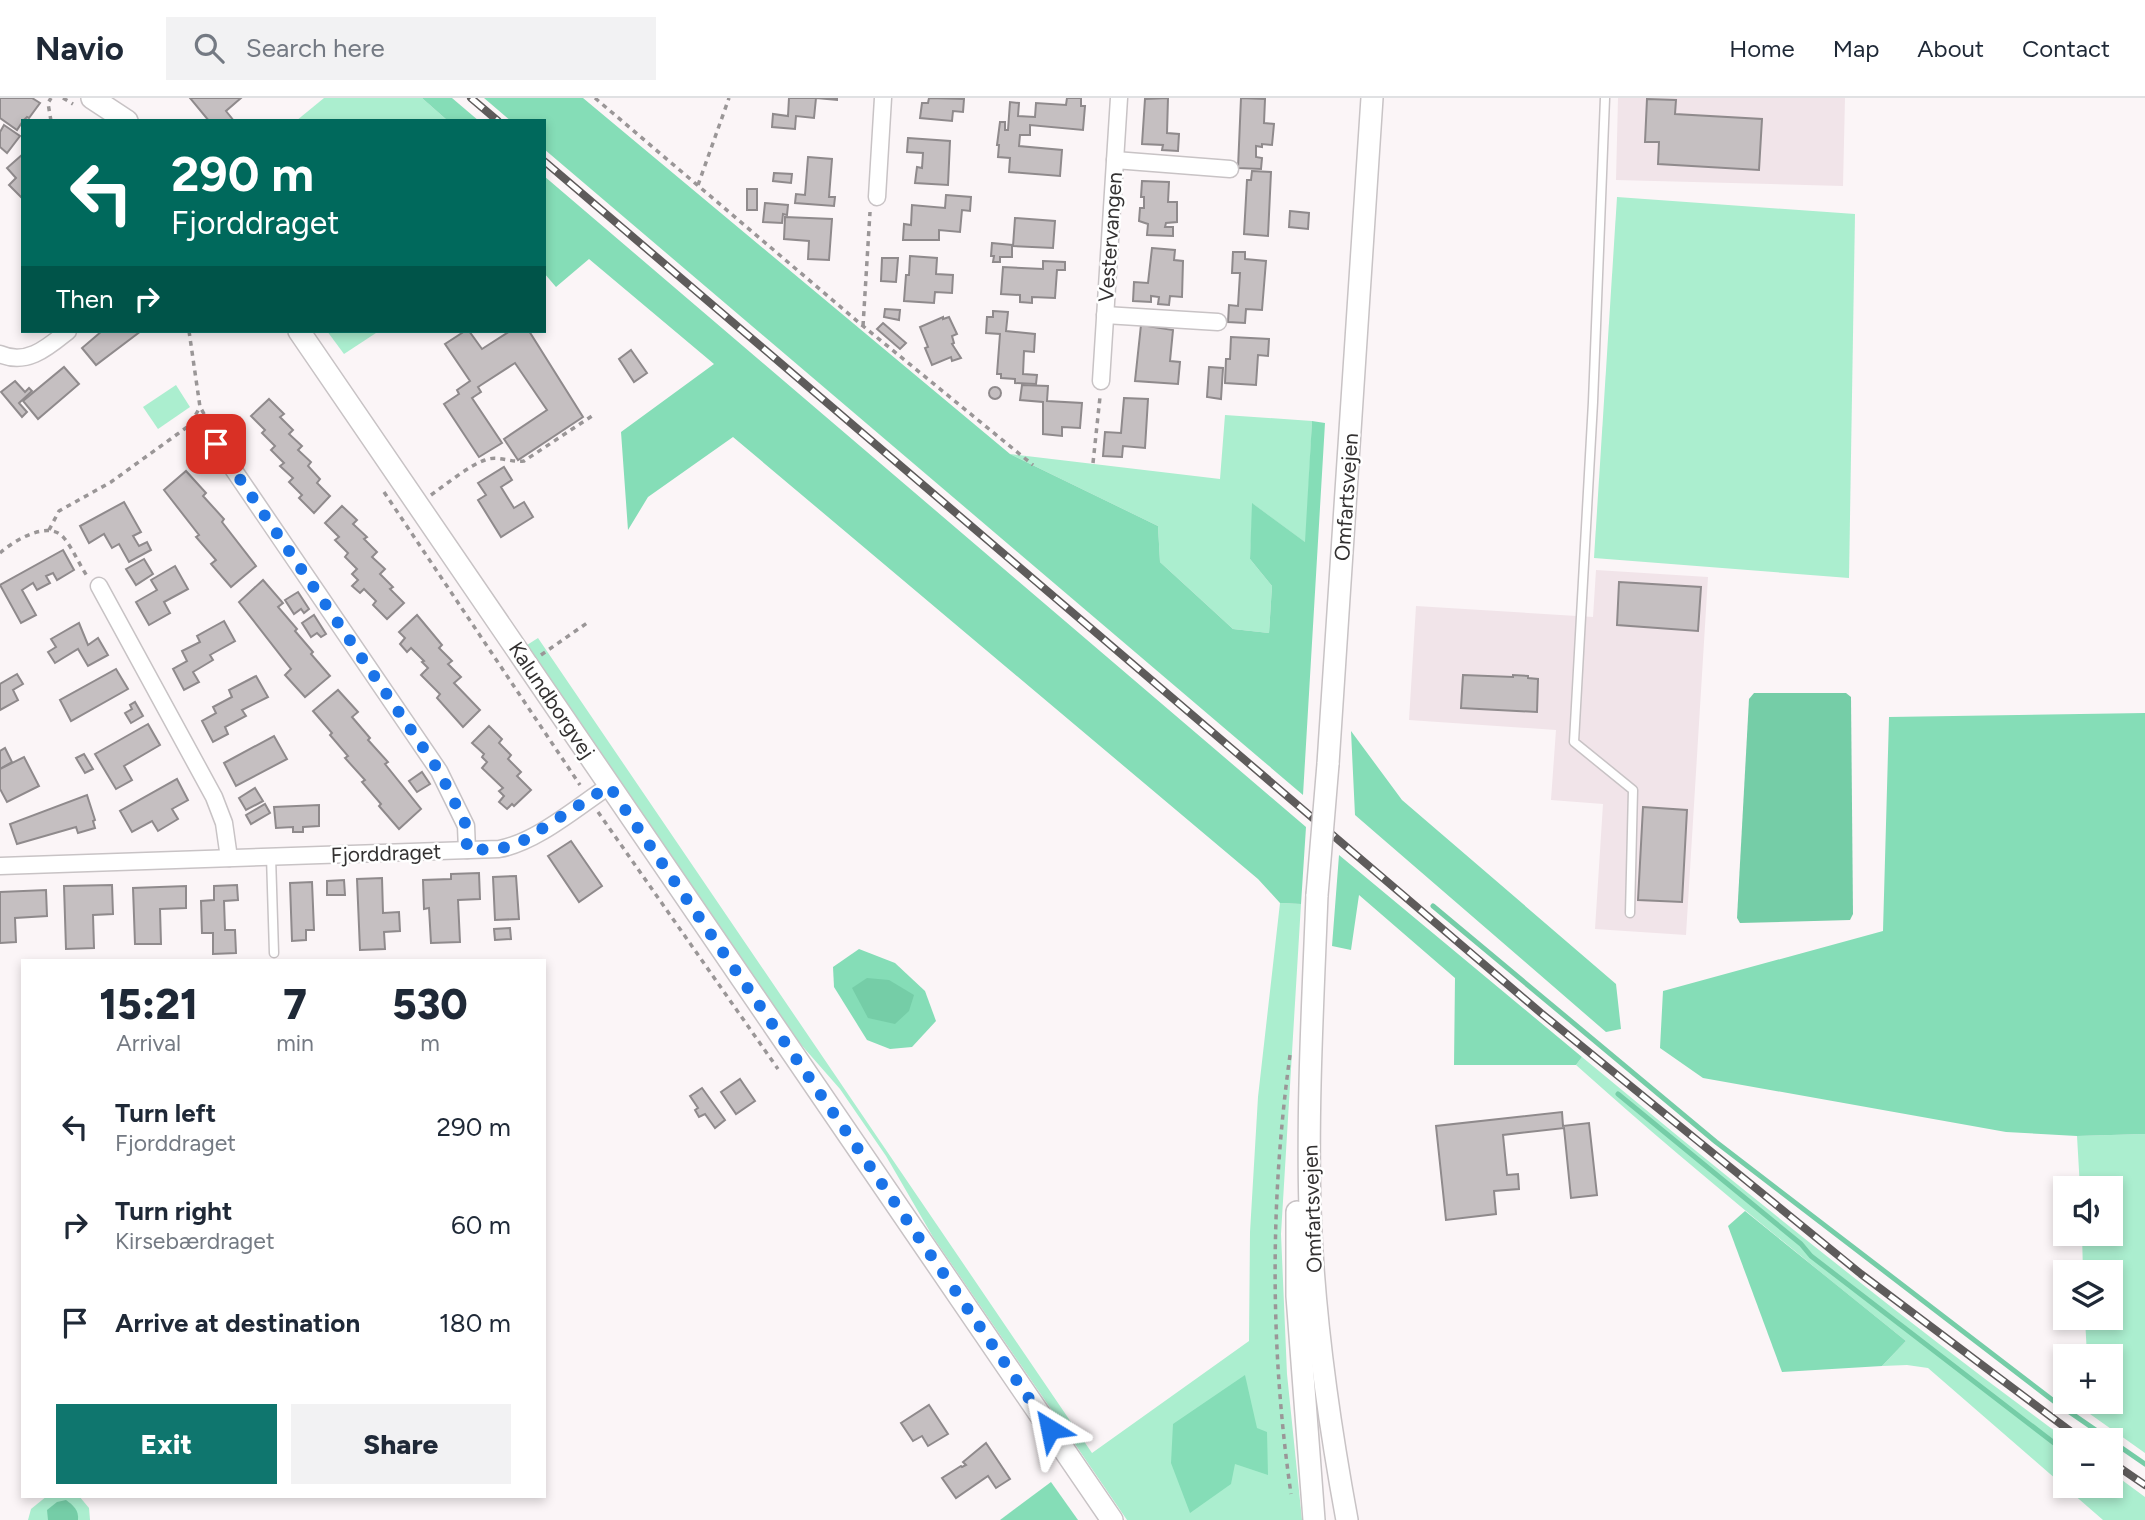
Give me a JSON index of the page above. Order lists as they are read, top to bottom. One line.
{"streets":{"main road":["Omfartsvejen","Kalundborgvej"],"street":["Vestervangen","Fjorddraget"]},"crossings":[["Kalundborgvej","Fjorddraget"]],"page":{"header":"Navio","search":"Search here","nav":["Home","Map","About","Contact"],"turn":["290 m","Fjorddraget"],"then":"Then","eta":["15:21","Arrival","7","min","530","m"],"list":[{"name":"Turn left","note":"Fjorddraget","value":"290 m"},{"name":"Turn right","note":"Kirsebærdraget","value":"60 m"},{"name":"Arrive at destination","value":"180 m"}],"map_buttons":["+","−"],"buttons":["Exit","Share"]}}
